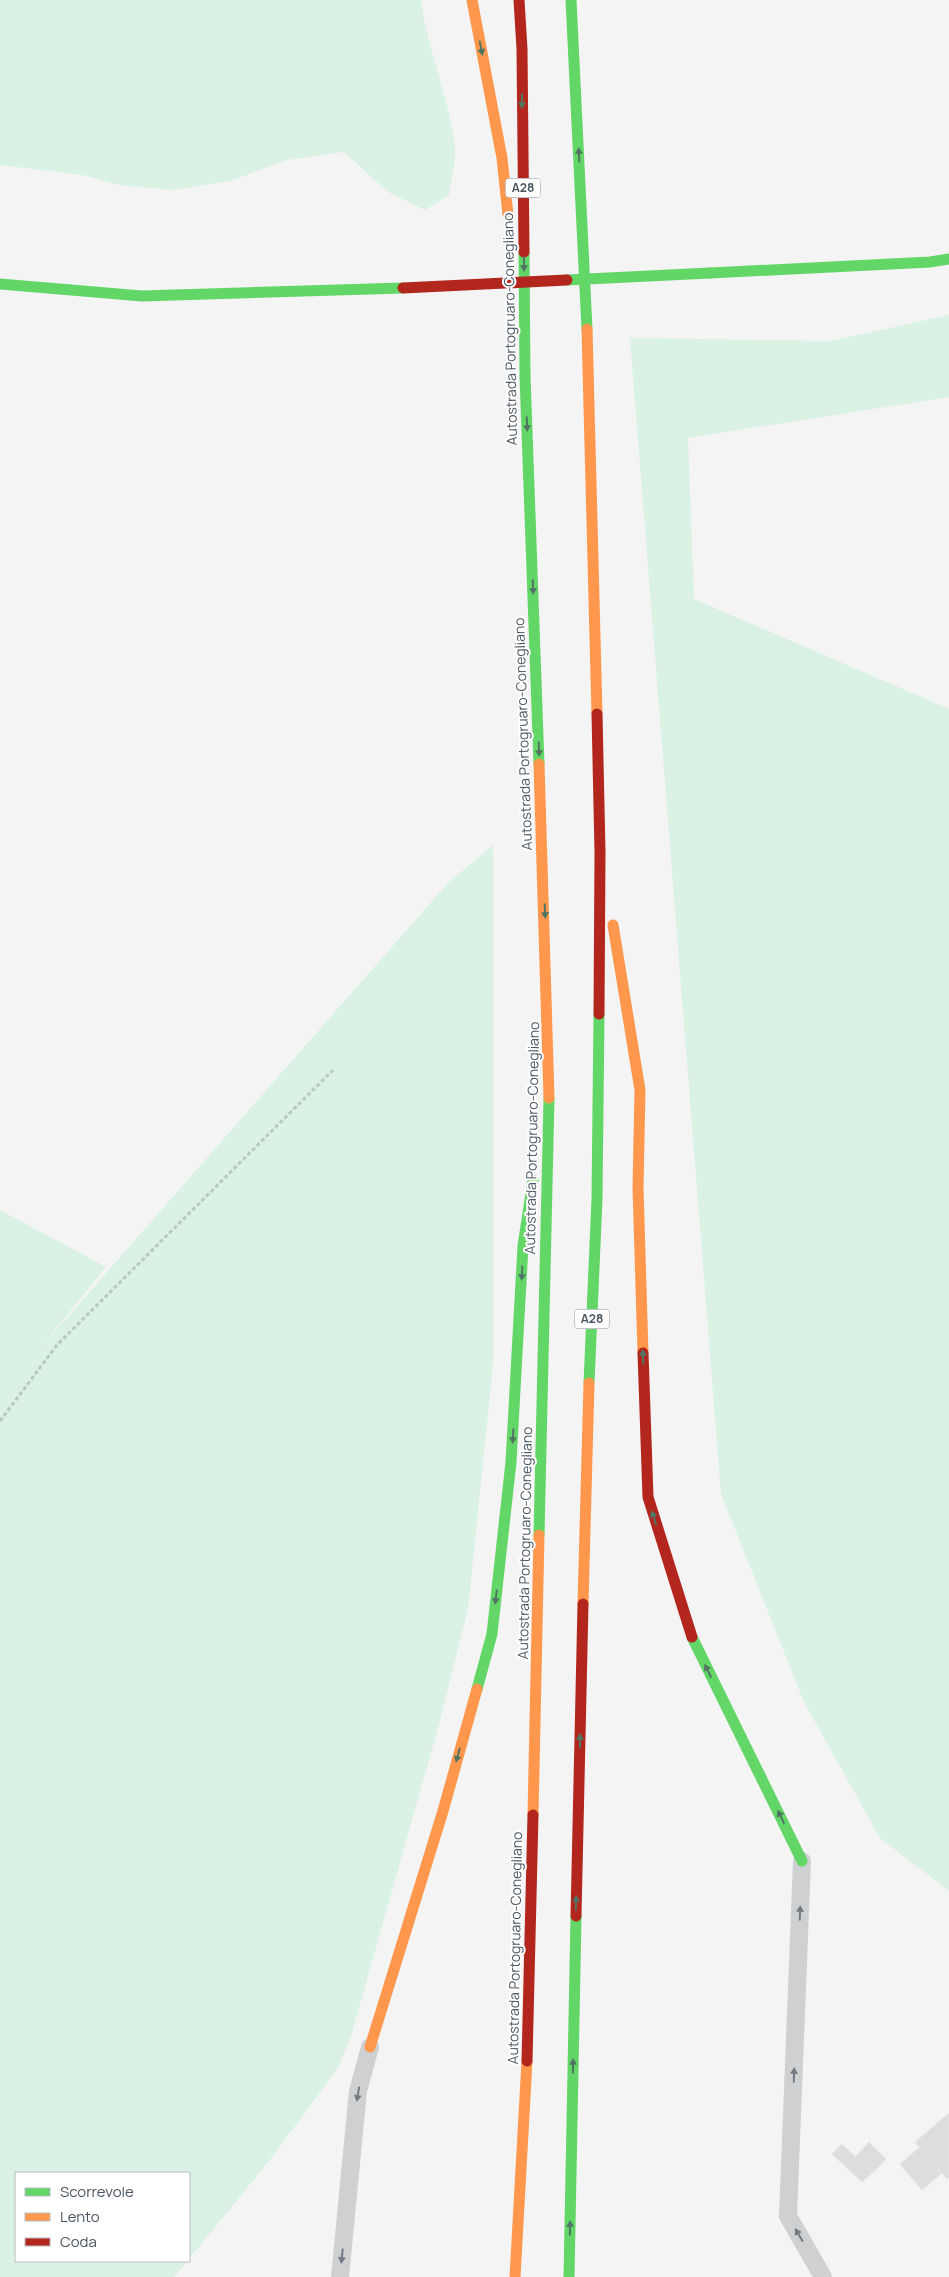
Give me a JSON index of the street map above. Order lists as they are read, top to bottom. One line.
{"streets":{"main road":["A28","Autostrada Portogruaro-Conegliano"]},"legend":["Scorrevole","Lento","Coda"]}
